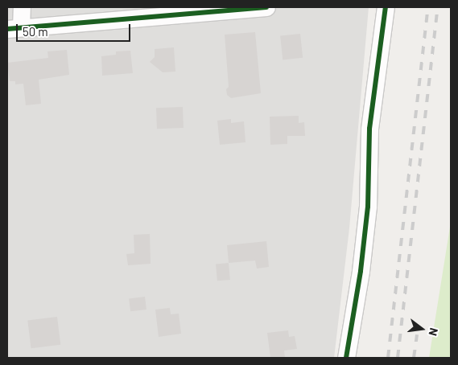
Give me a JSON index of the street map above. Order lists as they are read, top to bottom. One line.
{"scale_bar":"50 m","north":"right"}
